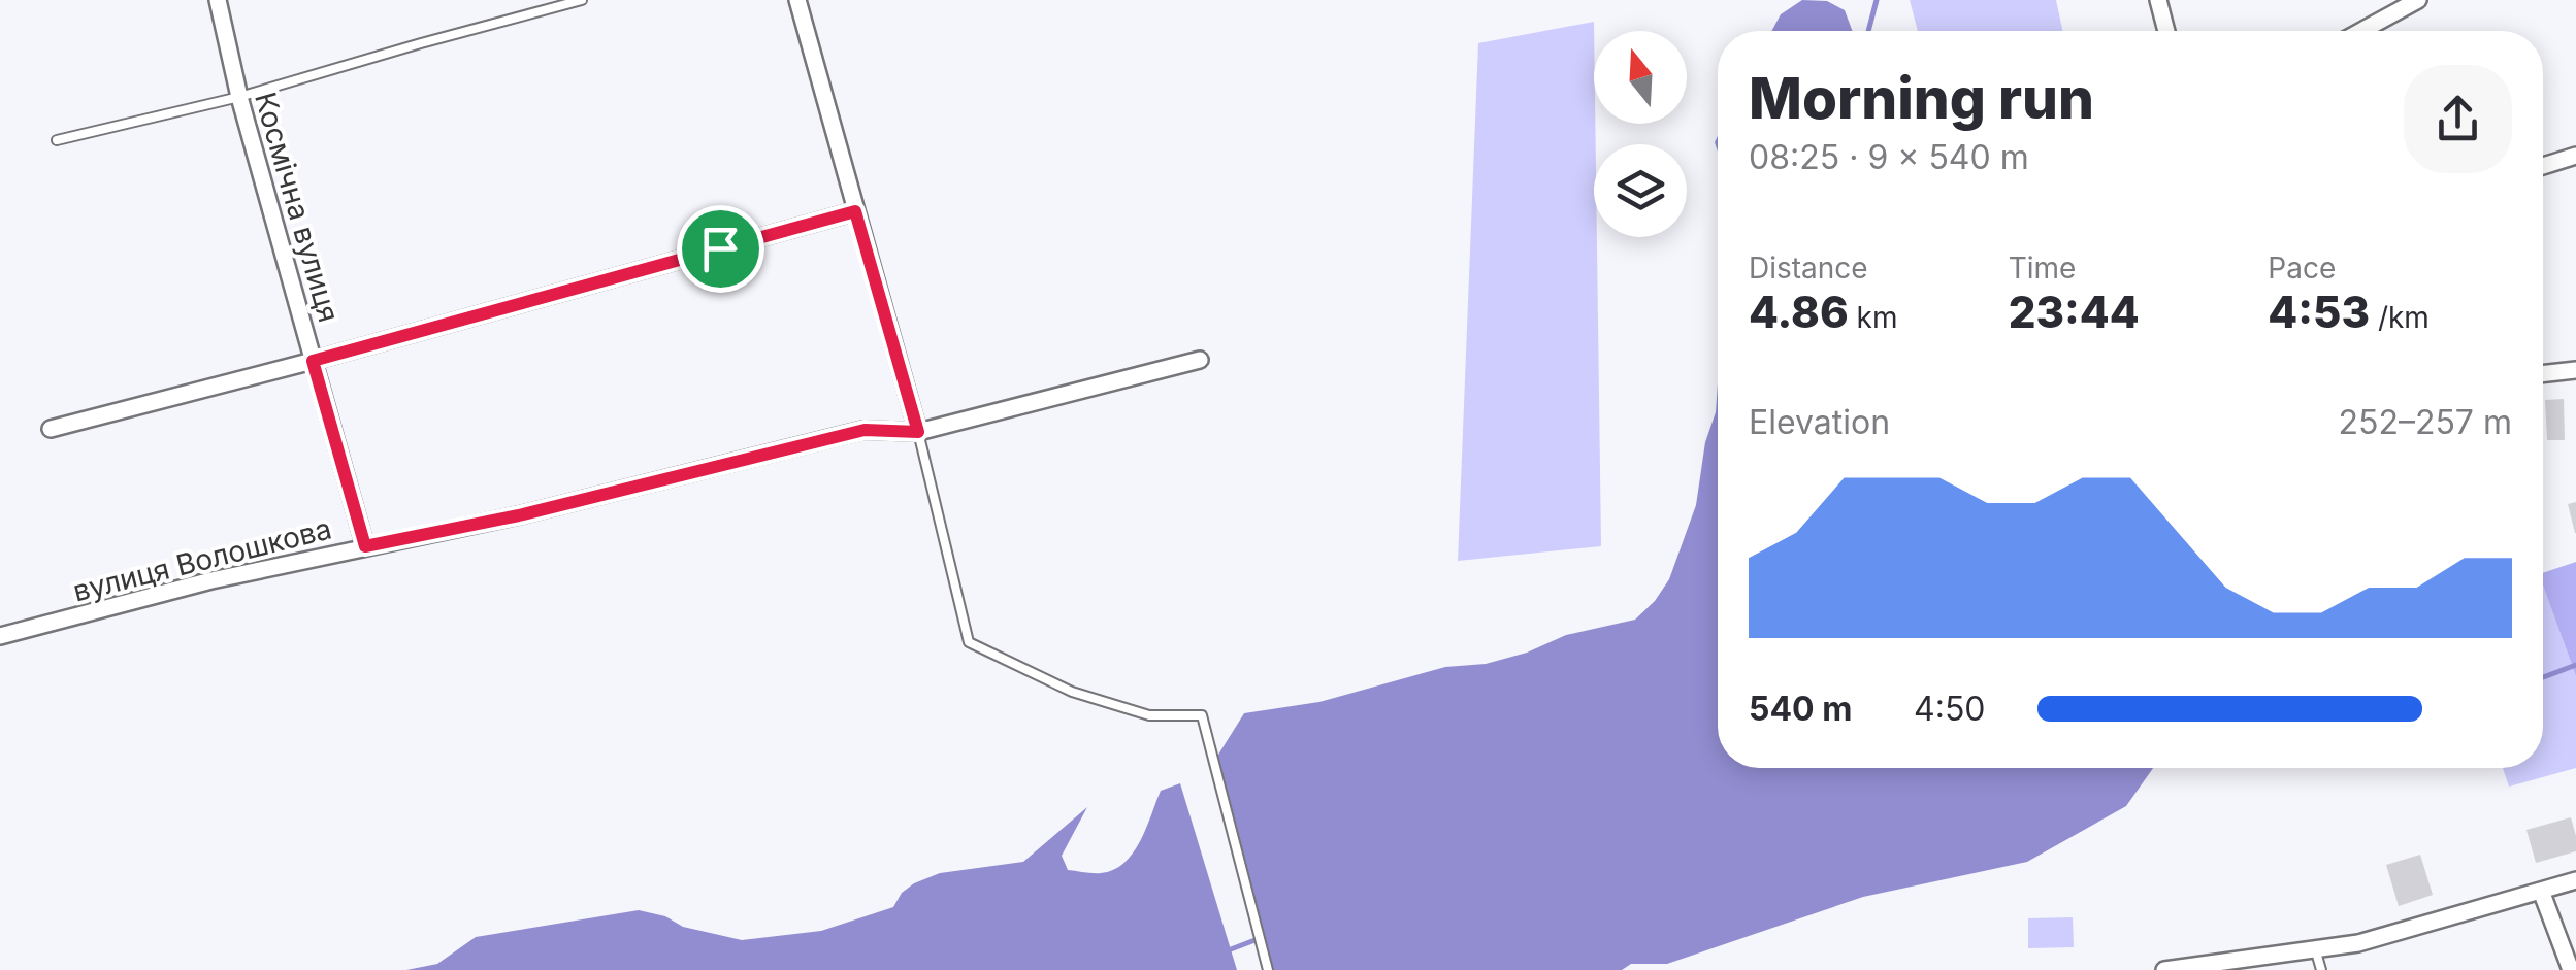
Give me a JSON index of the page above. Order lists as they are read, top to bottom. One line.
{"streets":{"street":["Космічна вулиця","вулиця Волошкова"]},"crossings":[["Космічна вулиця","вулиця Волошкова"]],"north":"top","page":{"heading":["Morning run","08:25 · 9 × 540 m"],"stats":[["Distance","4.86 km"],["Time","23:44"],["Pace","4:53 /km"]],"chart":["Elevation","252–257 m"],"list":[{"name":"540 m","note":"4:50"}]}}
